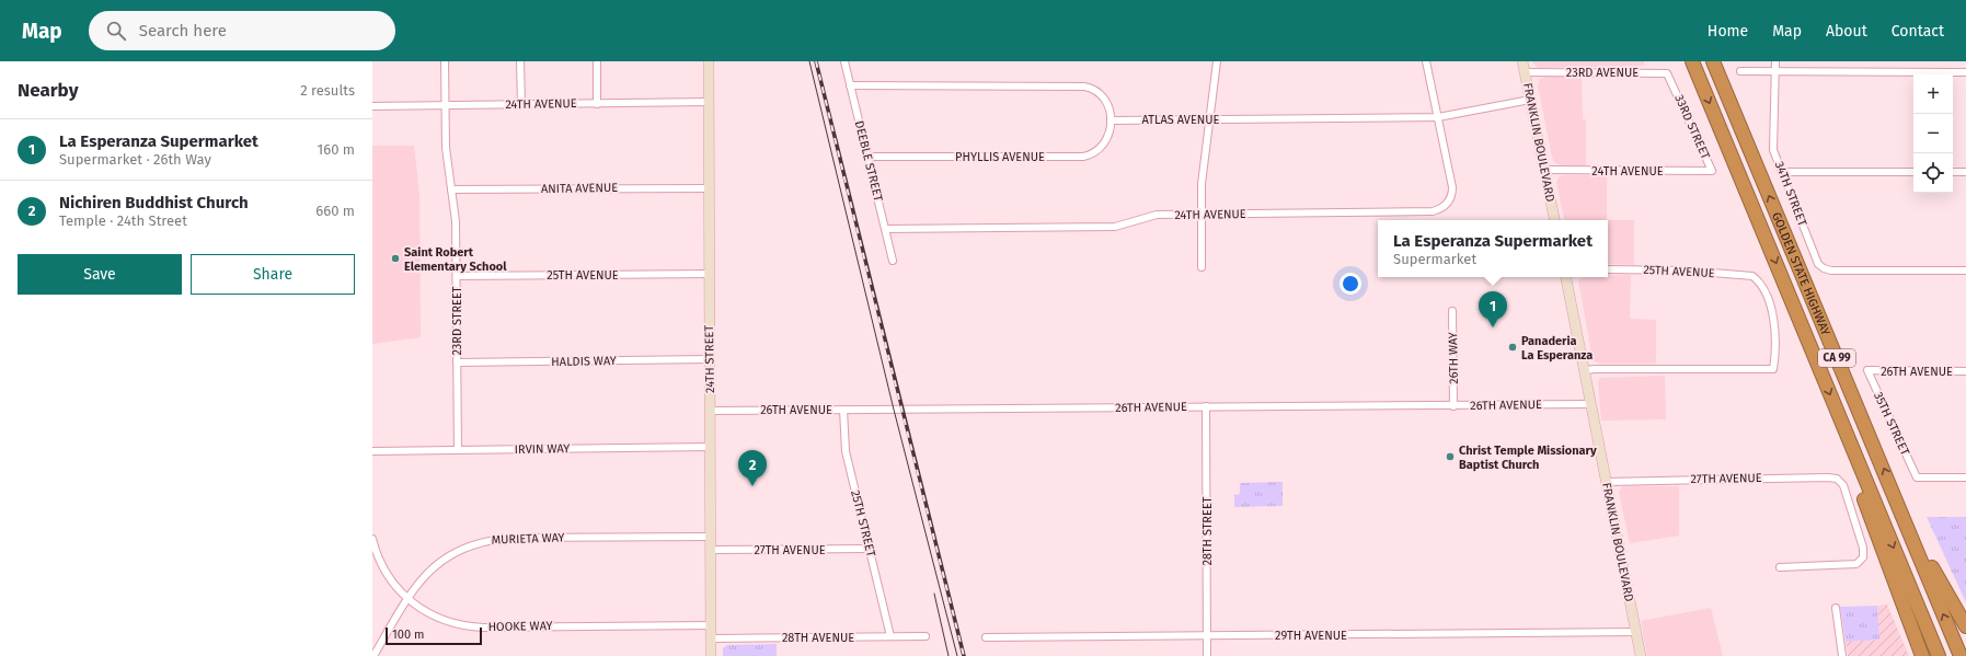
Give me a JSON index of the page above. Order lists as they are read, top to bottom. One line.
{"streets":{"highway":["GOLDEN STATE HIGHWAY","CA 99"],"street":["23RD AVENUE","24TH AVENUE","ATLAS AVENUE","33RD STREET","FRANKLIN BOULEVARD","PHYLLIS AVENUE","DEEBLE STREET","ANITA AVENUE","34TH STREET","25TH AVENUE","23RD STREET","26TH WAY","24TH STREET","HALDIS WAY","26TH AVENUE","35TH STREET","IRVIN WAY","27TH AVENUE","25TH STREET","28TH STREET","MURIETA WAY","HOOKE WAY","29TH AVENUE","28TH AVENUE"]},"crossings":[["23RD AVENUE","33RD STREET"],["23RD AVENUE","FRANKLIN BOULEVARD"],["24TH AVENUE","ATLAS AVENUE"],["24TH AVENUE","33RD STREET"],["24TH AVENUE","FRANKLIN BOULEVARD"],["24TH AVENUE","DEEBLE STREET"],["24TH AVENUE","23RD STREET"],["24TH AVENUE","24TH STREET"],["ATLAS AVENUE","FRANKLIN BOULEVARD"],["ATLAS AVENUE","PHYLLIS AVENUE"],["FRANKLIN BOULEVARD","25TH AVENUE"],["FRANKLIN BOULEVARD","26TH AVENUE"],["FRANKLIN BOULEVARD","27TH AVENUE"],["FRANKLIN BOULEVARD","29TH AVENUE"],["PHYLLIS AVENUE","DEEBLE STREET"],["ANITA AVENUE","23RD STREET"],["ANITA AVENUE","24TH STREET"],["25TH AVENUE","23RD STREET"],["25TH AVENUE","24TH STREET"],["23RD STREET","HALDIS WAY"],["23RD STREET","IRVIN WAY"],["26TH WAY","26TH AVENUE"],["24TH STREET","HALDIS WAY"],["24TH STREET","26TH AVENUE"],["24TH STREET","IRVIN WAY"],["24TH STREET","27TH AVENUE"],["24TH STREET","MURIETA WAY"],["24TH STREET","HOOKE WAY"],["24TH STREET","28TH AVENUE"],["26TH AVENUE","35TH STREET"],["26TH AVENUE","25TH STREET"],["26TH AVENUE","28TH STREET"],["27TH AVENUE","25TH STREET"],["25TH STREET","28TH AVENUE"],["28TH STREET","29TH AVENUE"],["MURIETA WAY","HOOKE WAY"]],"places":["Saint Robert Elementary School","Panaderia La Esperanza","Christ Temple Missionary Baptist Church"],"scale_bar":"100 m","page":{"header":"Map","search":"Search here","nav":["Home","Map","About","Contact"],"heading":["Nearby","2 results"],"map_buttons":["+","−"],"list":[{"mark":"1","name":"La Esperanza Supermarket","note":"Supermarket · 26th Way","value":"160 m"},{"mark":"2","name":"Nichiren Buddhist Church","note":"Temple · 24th Street","value":"660 m"}],"popup":["La Esperanza Supermarket","Supermarket"],"buttons":["Save","Share"],"pins":["1","2"],"scale":"100 m"}}
